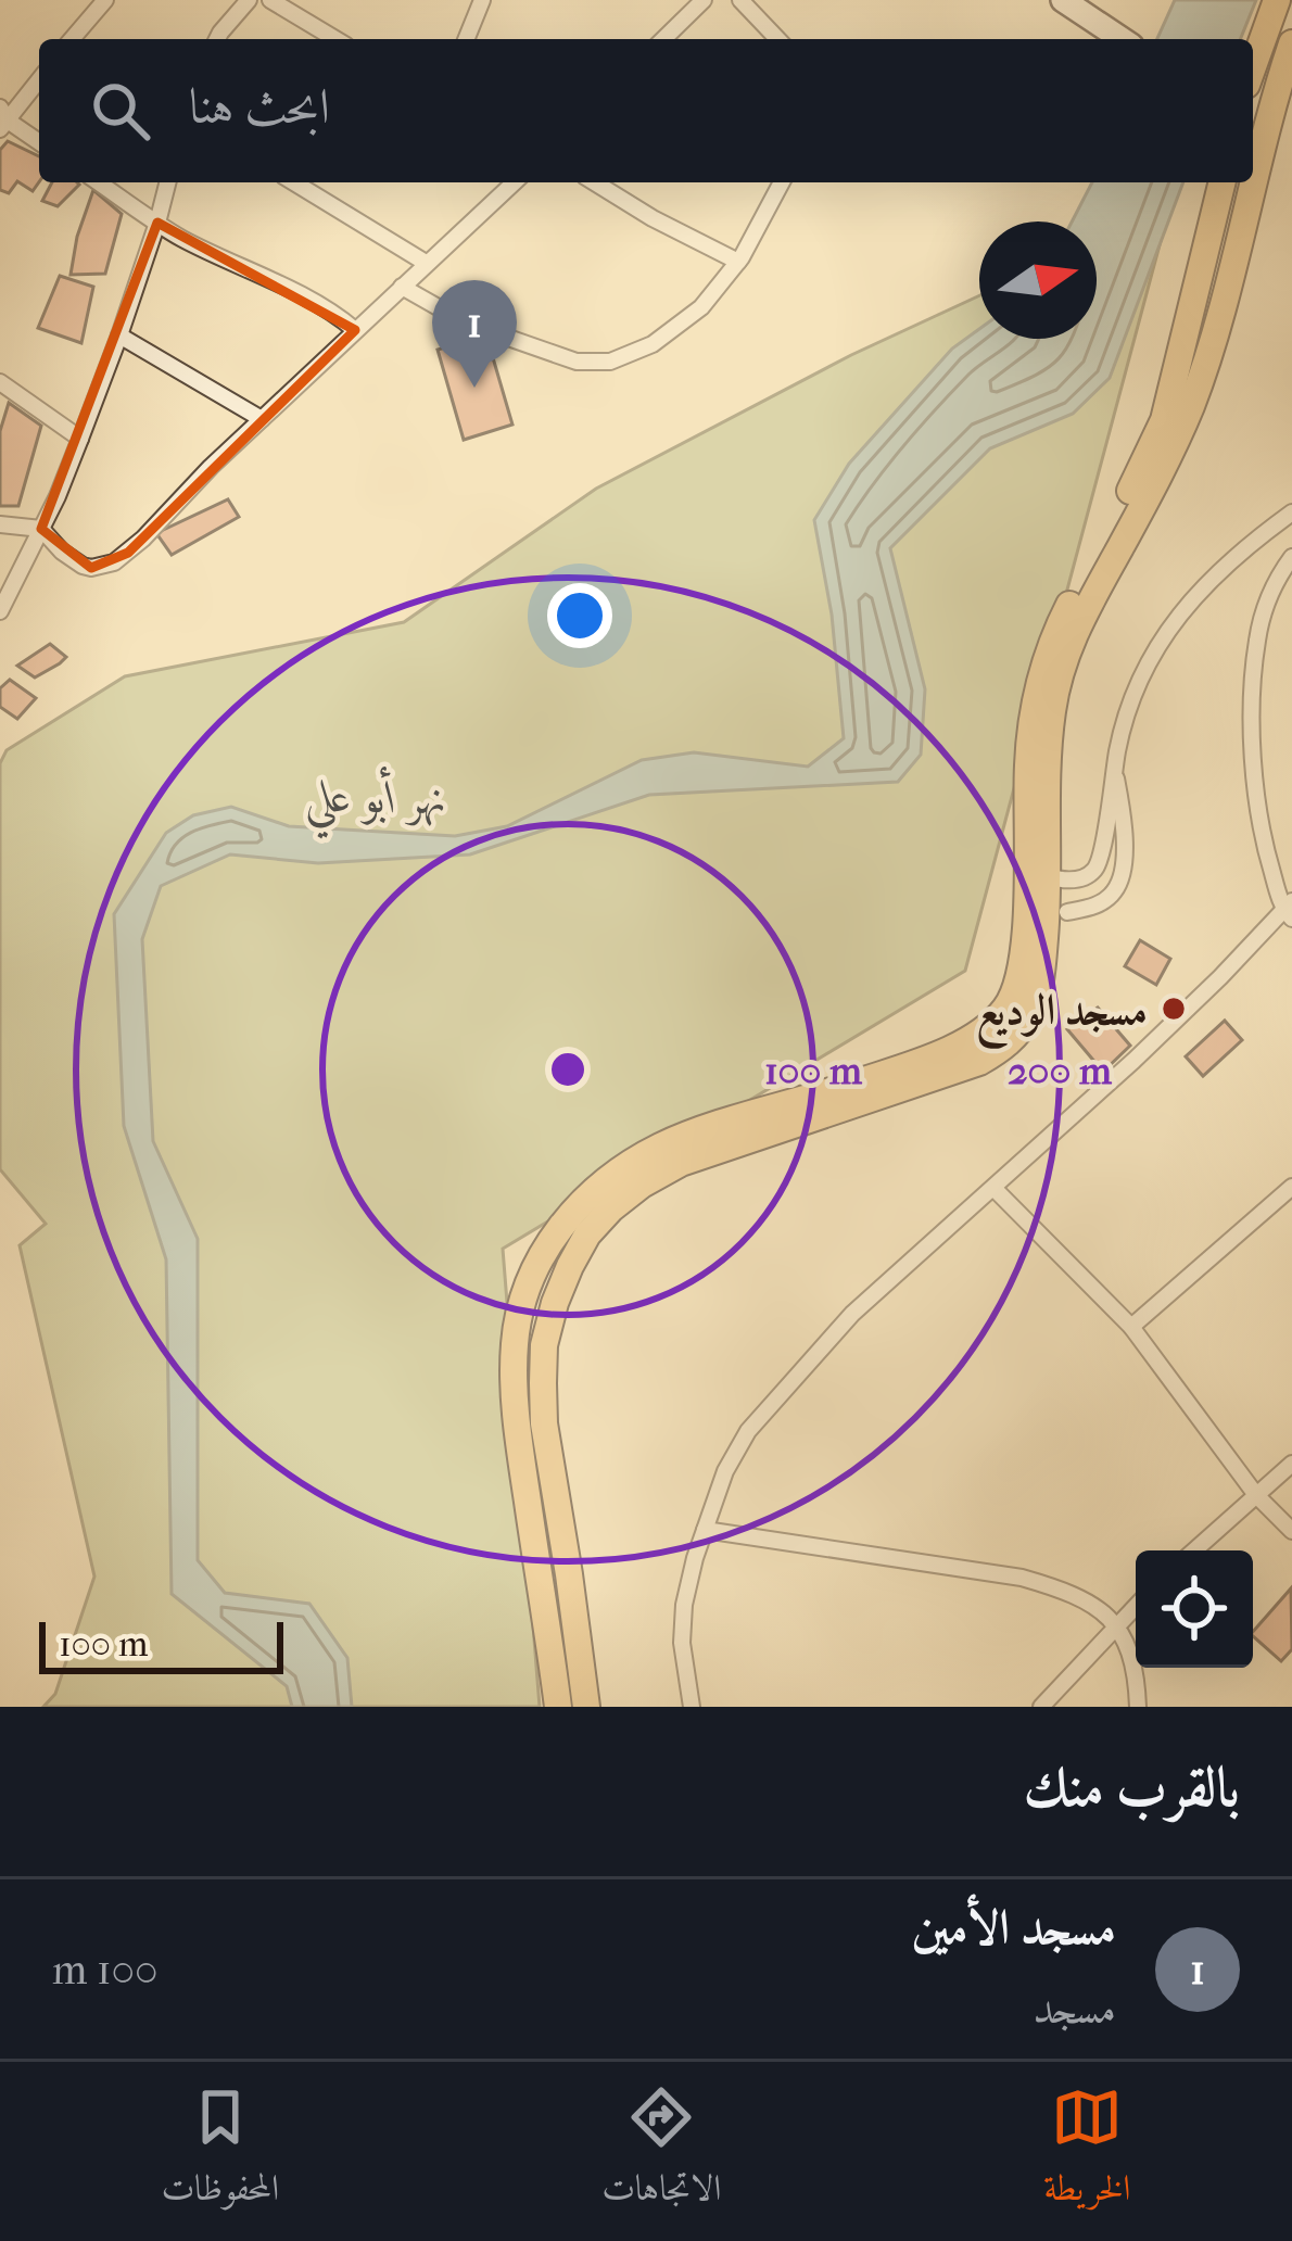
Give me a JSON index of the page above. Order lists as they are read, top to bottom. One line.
{"water":["نهر أبو علي"],"places":["مسجد الوديع"],"scale_bar":"100 m","north":"right","page":{"search":"ابحث هنا","pins":"1","scale":"100 m","heading":"بالقرب منك","list":[{"mark":"1","name":"مسجد الأمين","note":"مسجد","value":"100 m"}],"nav":["الخريطة","الاتجاهات","المحفوظات"]},"rings":["100 m","200 m"]}
